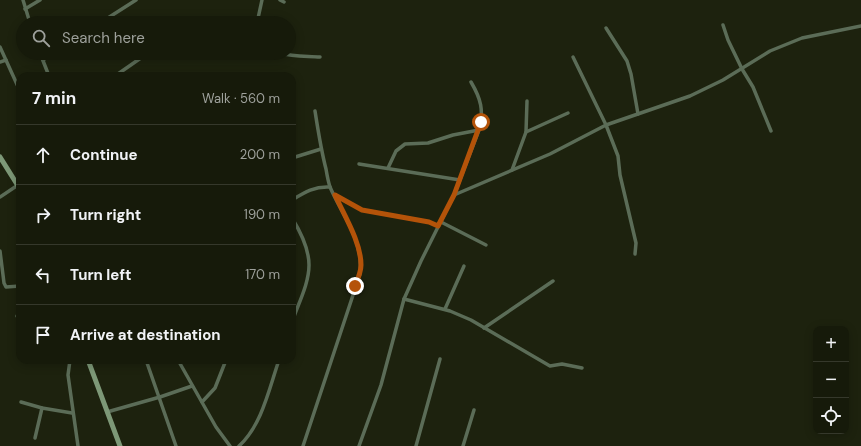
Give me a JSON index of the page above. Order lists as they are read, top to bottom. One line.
{"page":{"search":"Search here","heading":["7 min","Walk · 560 m"],"list":[["Continue","200 m"],["Turn right","190 m"],["Turn left","170 m"],"Arrive at destination"],"map_buttons":["+","−"]}}
